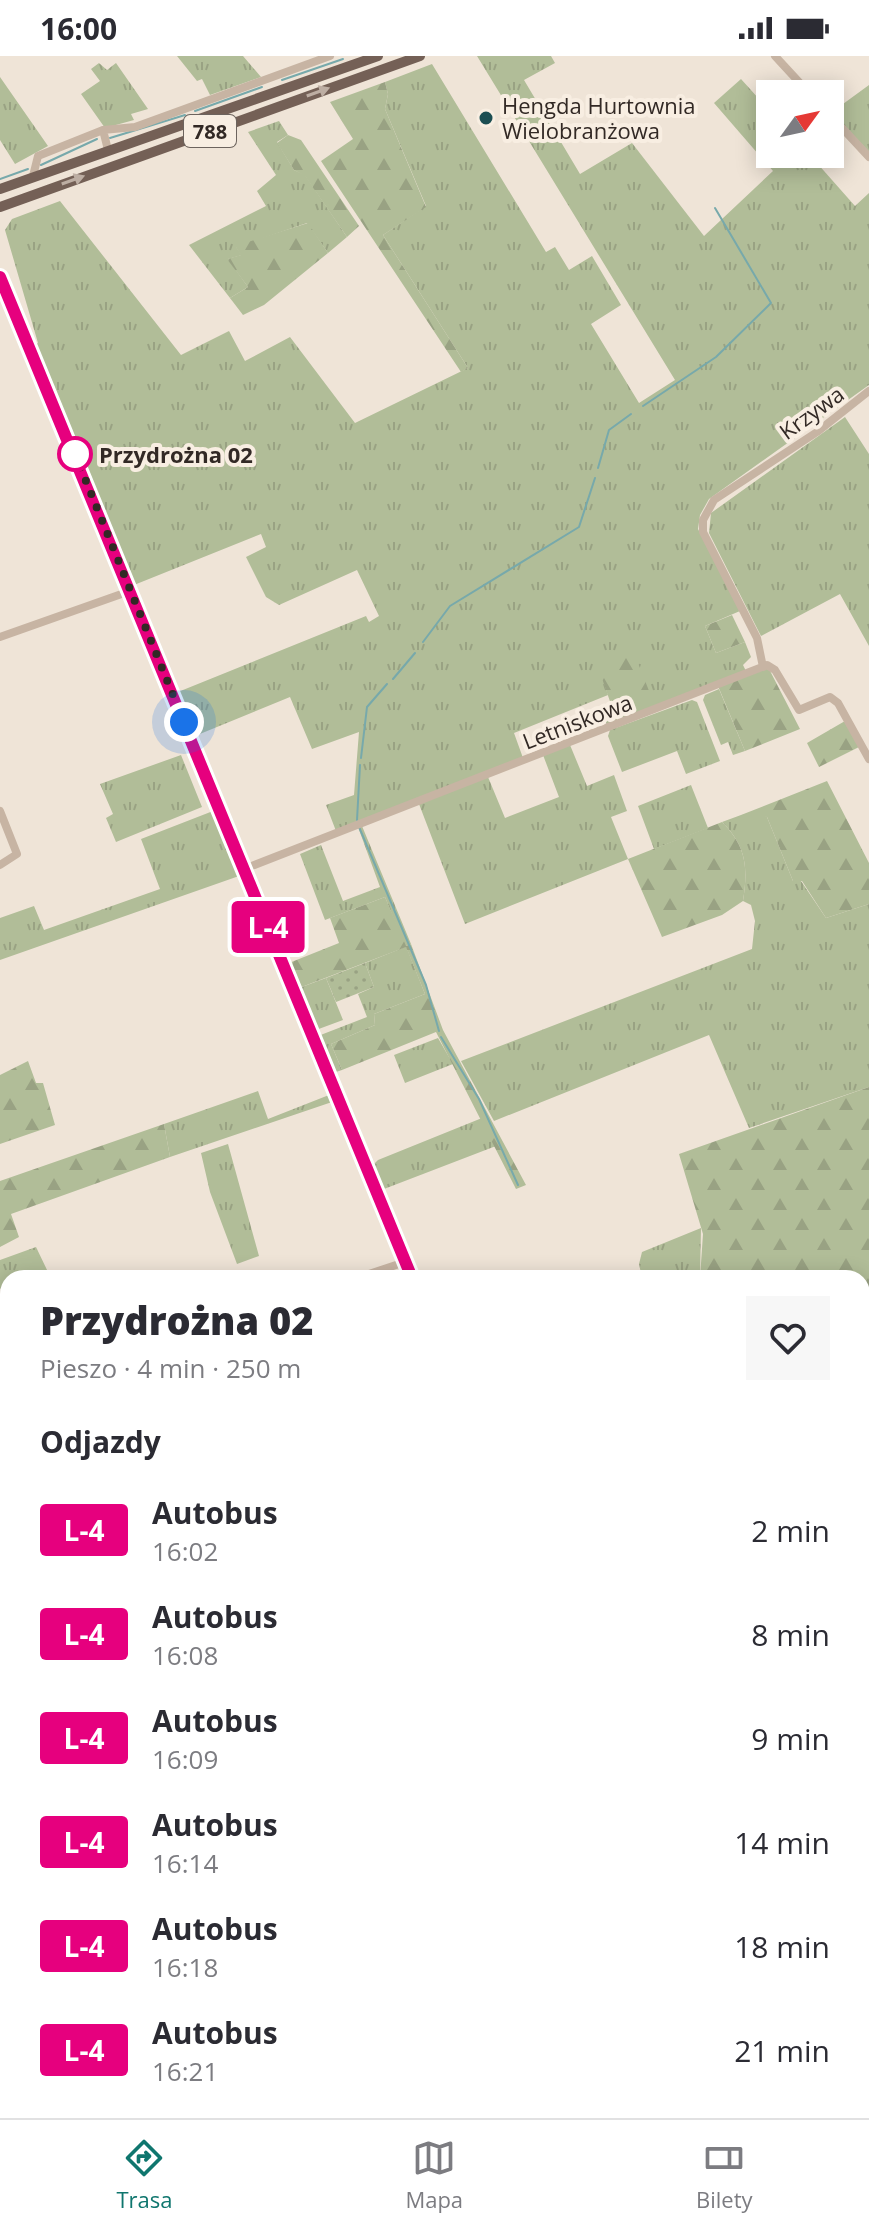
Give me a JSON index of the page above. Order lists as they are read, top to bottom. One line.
{"streets":{"main road":["788"],"street":["Krzywa","Letniskowa"]},"crossings":[["Krzywa","Letniskowa"]],"places":["Hengda Hurtownia Wielobranżowa","Przydrożna 02"],"lines":["bus line L-4"],"north":"top right","page":{"status":"16:00","on_map":"L-4","heading":[["Przydrożna 02","Pieszo · 4 min · 250 m"],"Odjazdy"],"list":[{"mark":"L-4","name":"Autobus","note":"16:02","value":"2 min"},{"mark":"L-4","name":"Autobus","note":"16:08","value":"8 min"},{"mark":"L-4","name":"Autobus","note":"16:09","value":"9 min"},{"mark":"L-4","name":"Autobus","note":"16:14","value":"14 min"},{"mark":"L-4","name":"Autobus","note":"16:18","value":"18 min"},{"mark":"L-4","name":"Autobus","note":"16:21","value":"21 min"}],"tabs":["Trasa","Mapa","Bilety"]}}
